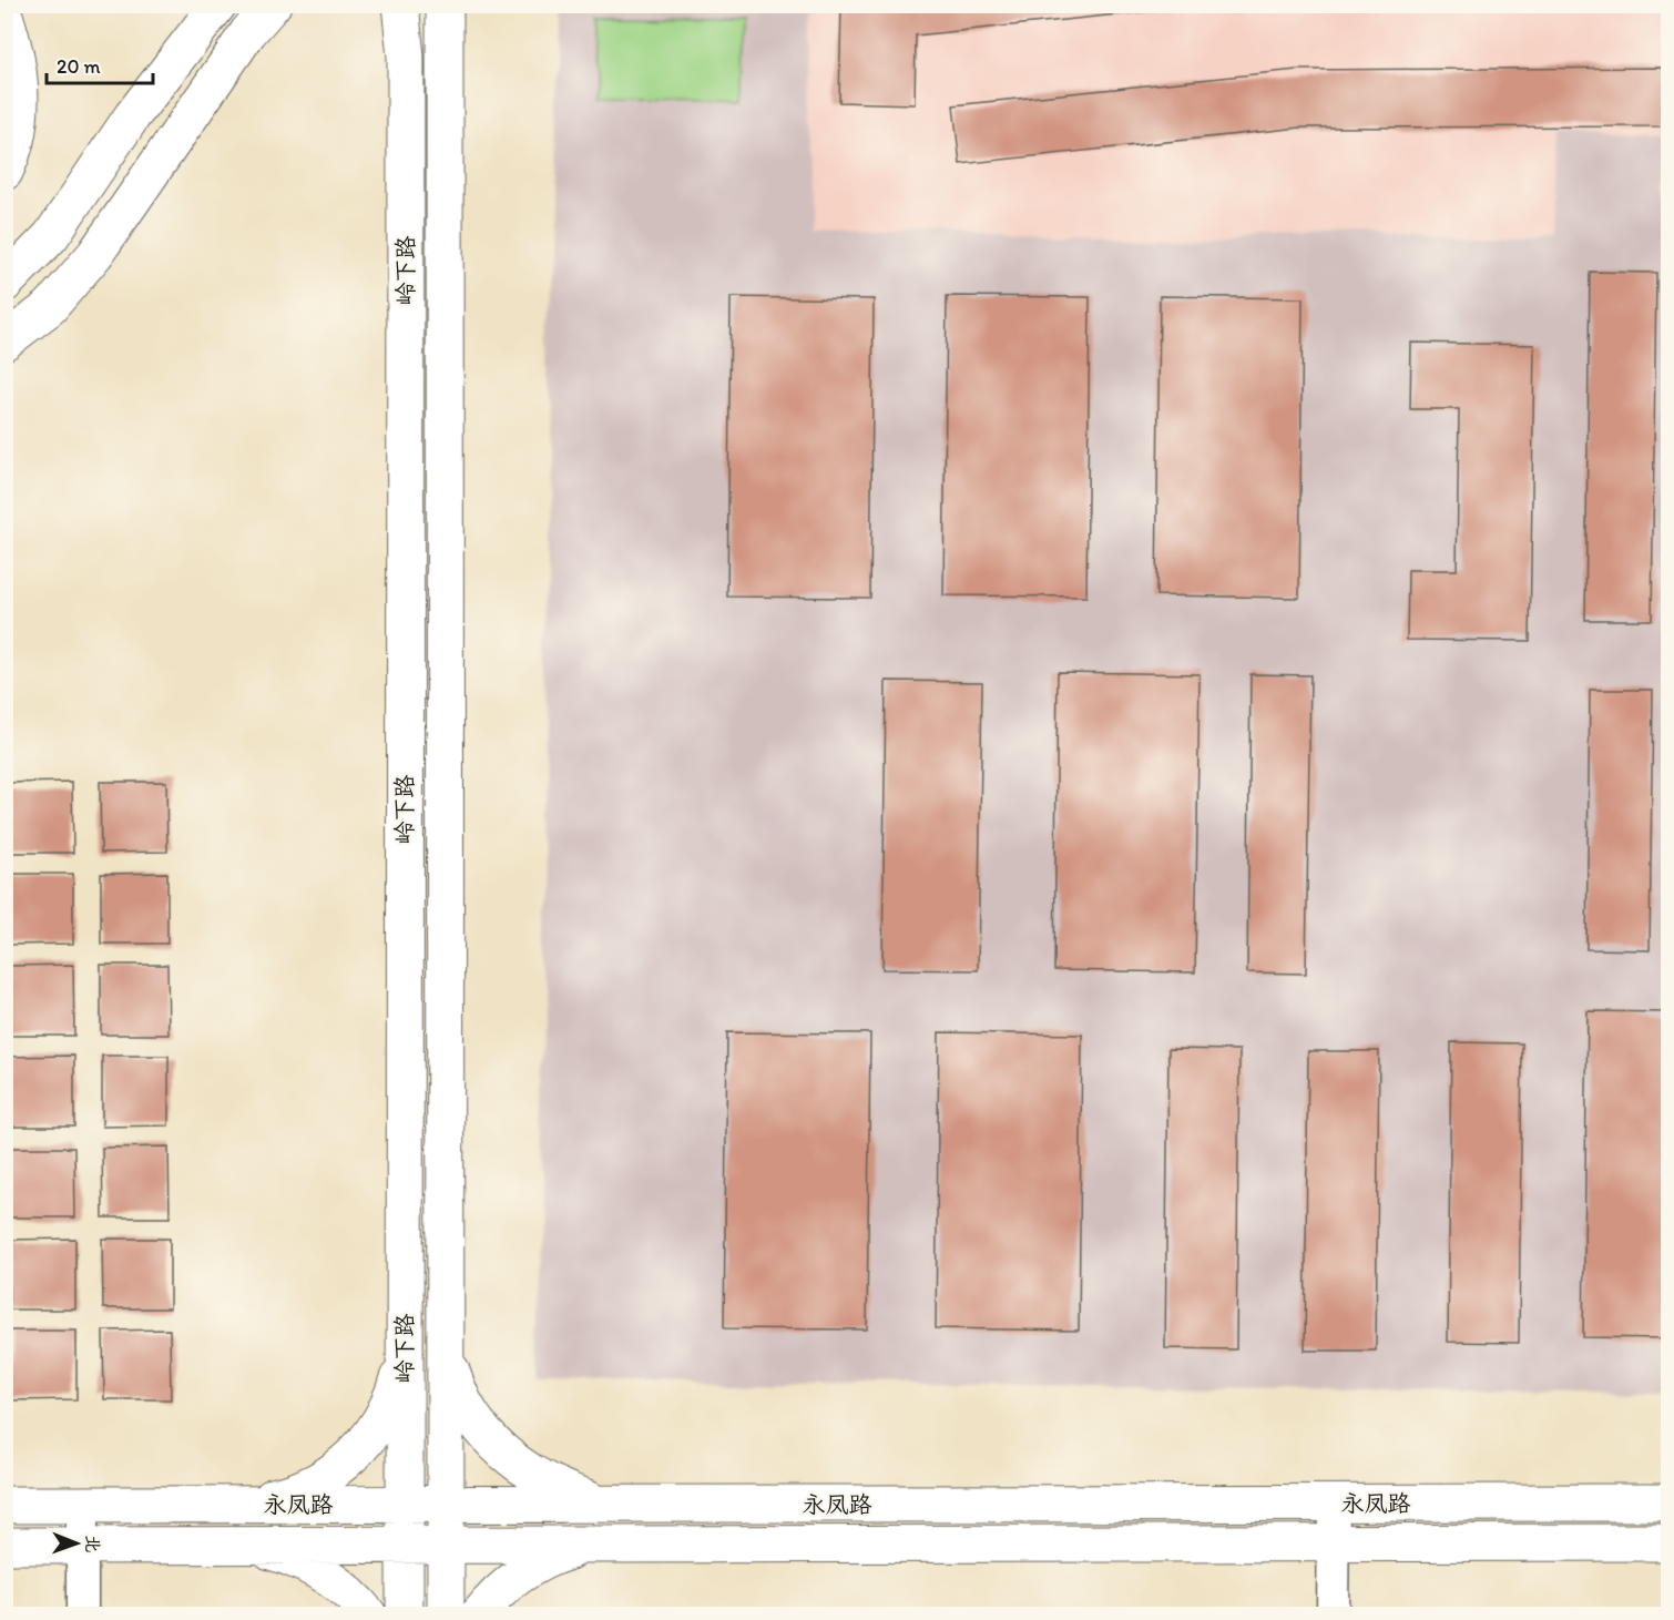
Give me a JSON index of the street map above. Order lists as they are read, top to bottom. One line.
{"streets":{"street":["岭下路","永凤路"]},"crossings":[["岭下路","永凤路"]],"scale_bar":"20 m","north":"right"}
